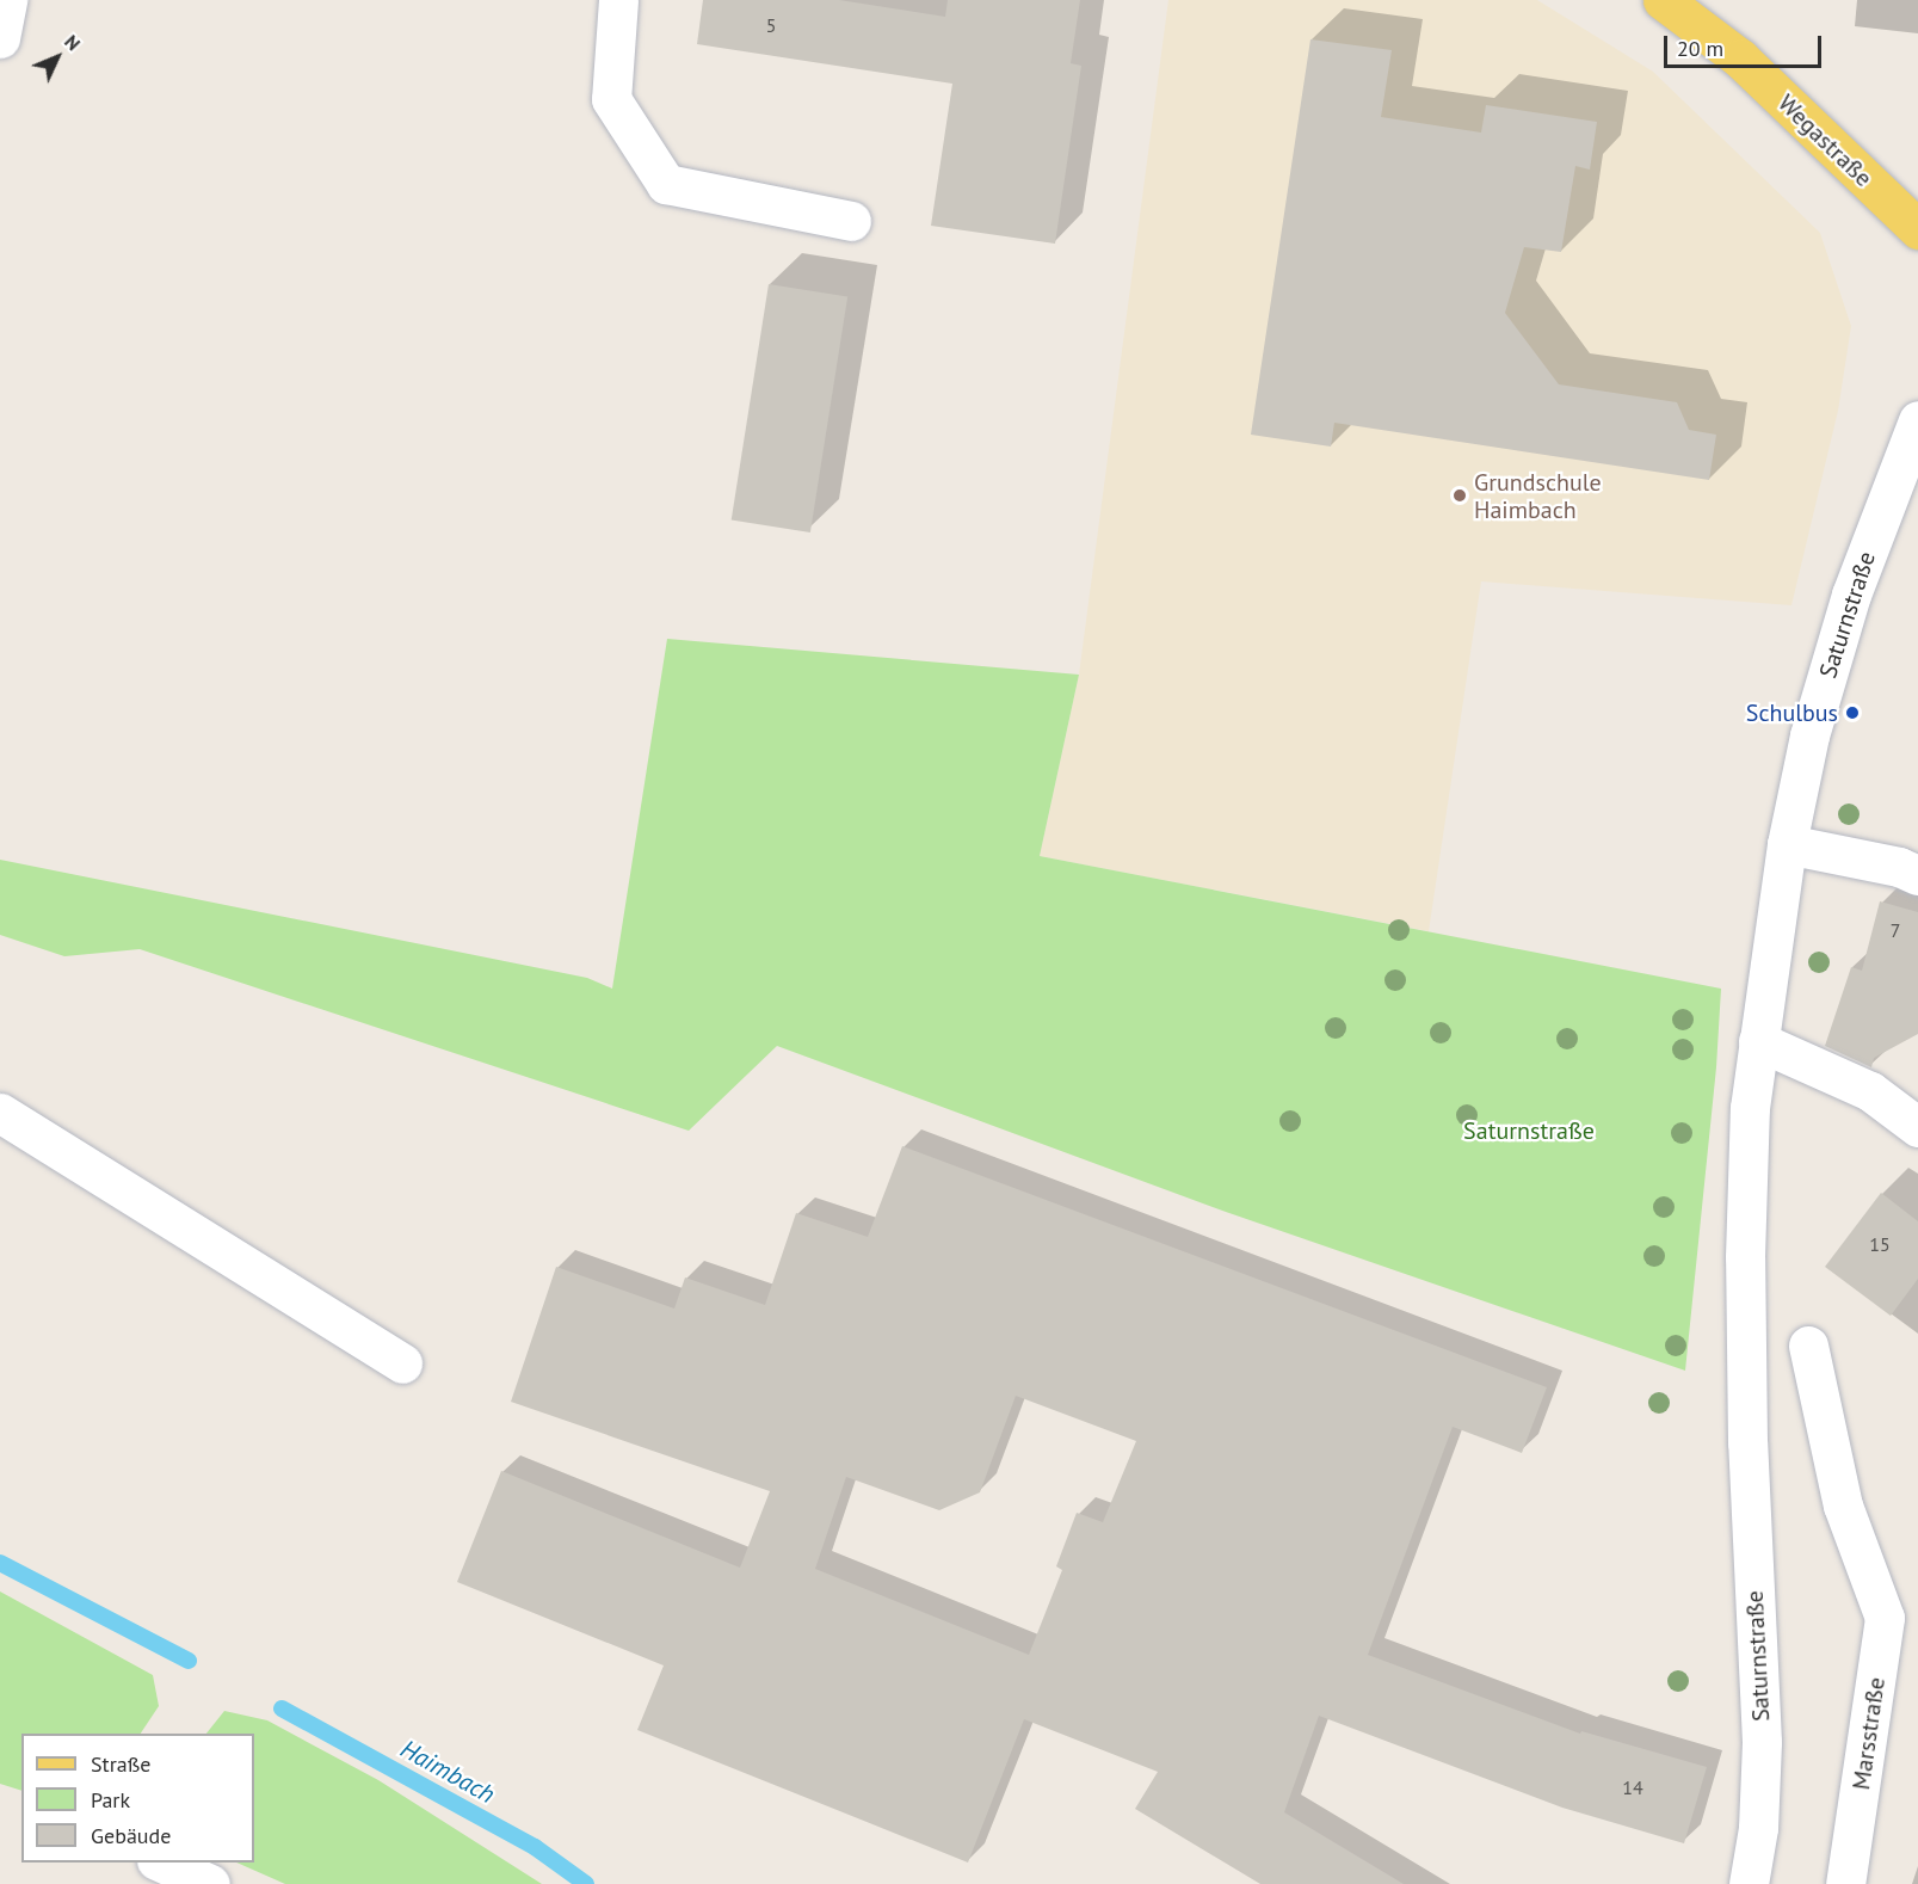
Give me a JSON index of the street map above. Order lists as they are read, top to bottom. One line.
{"streets":{"main road":["Wegastraße"],"street":["Saturnstraße","Marsstraße"]},"water":["Haimbach"],"parks":["Saturnstraße"],"places":["Grundschule Haimbach","Schulbus"],"house_numbers":["5","7","15","14"],"legend":["Straße","Park","Gebäude"],"scale_bar":"20 m","north":"top right"}
